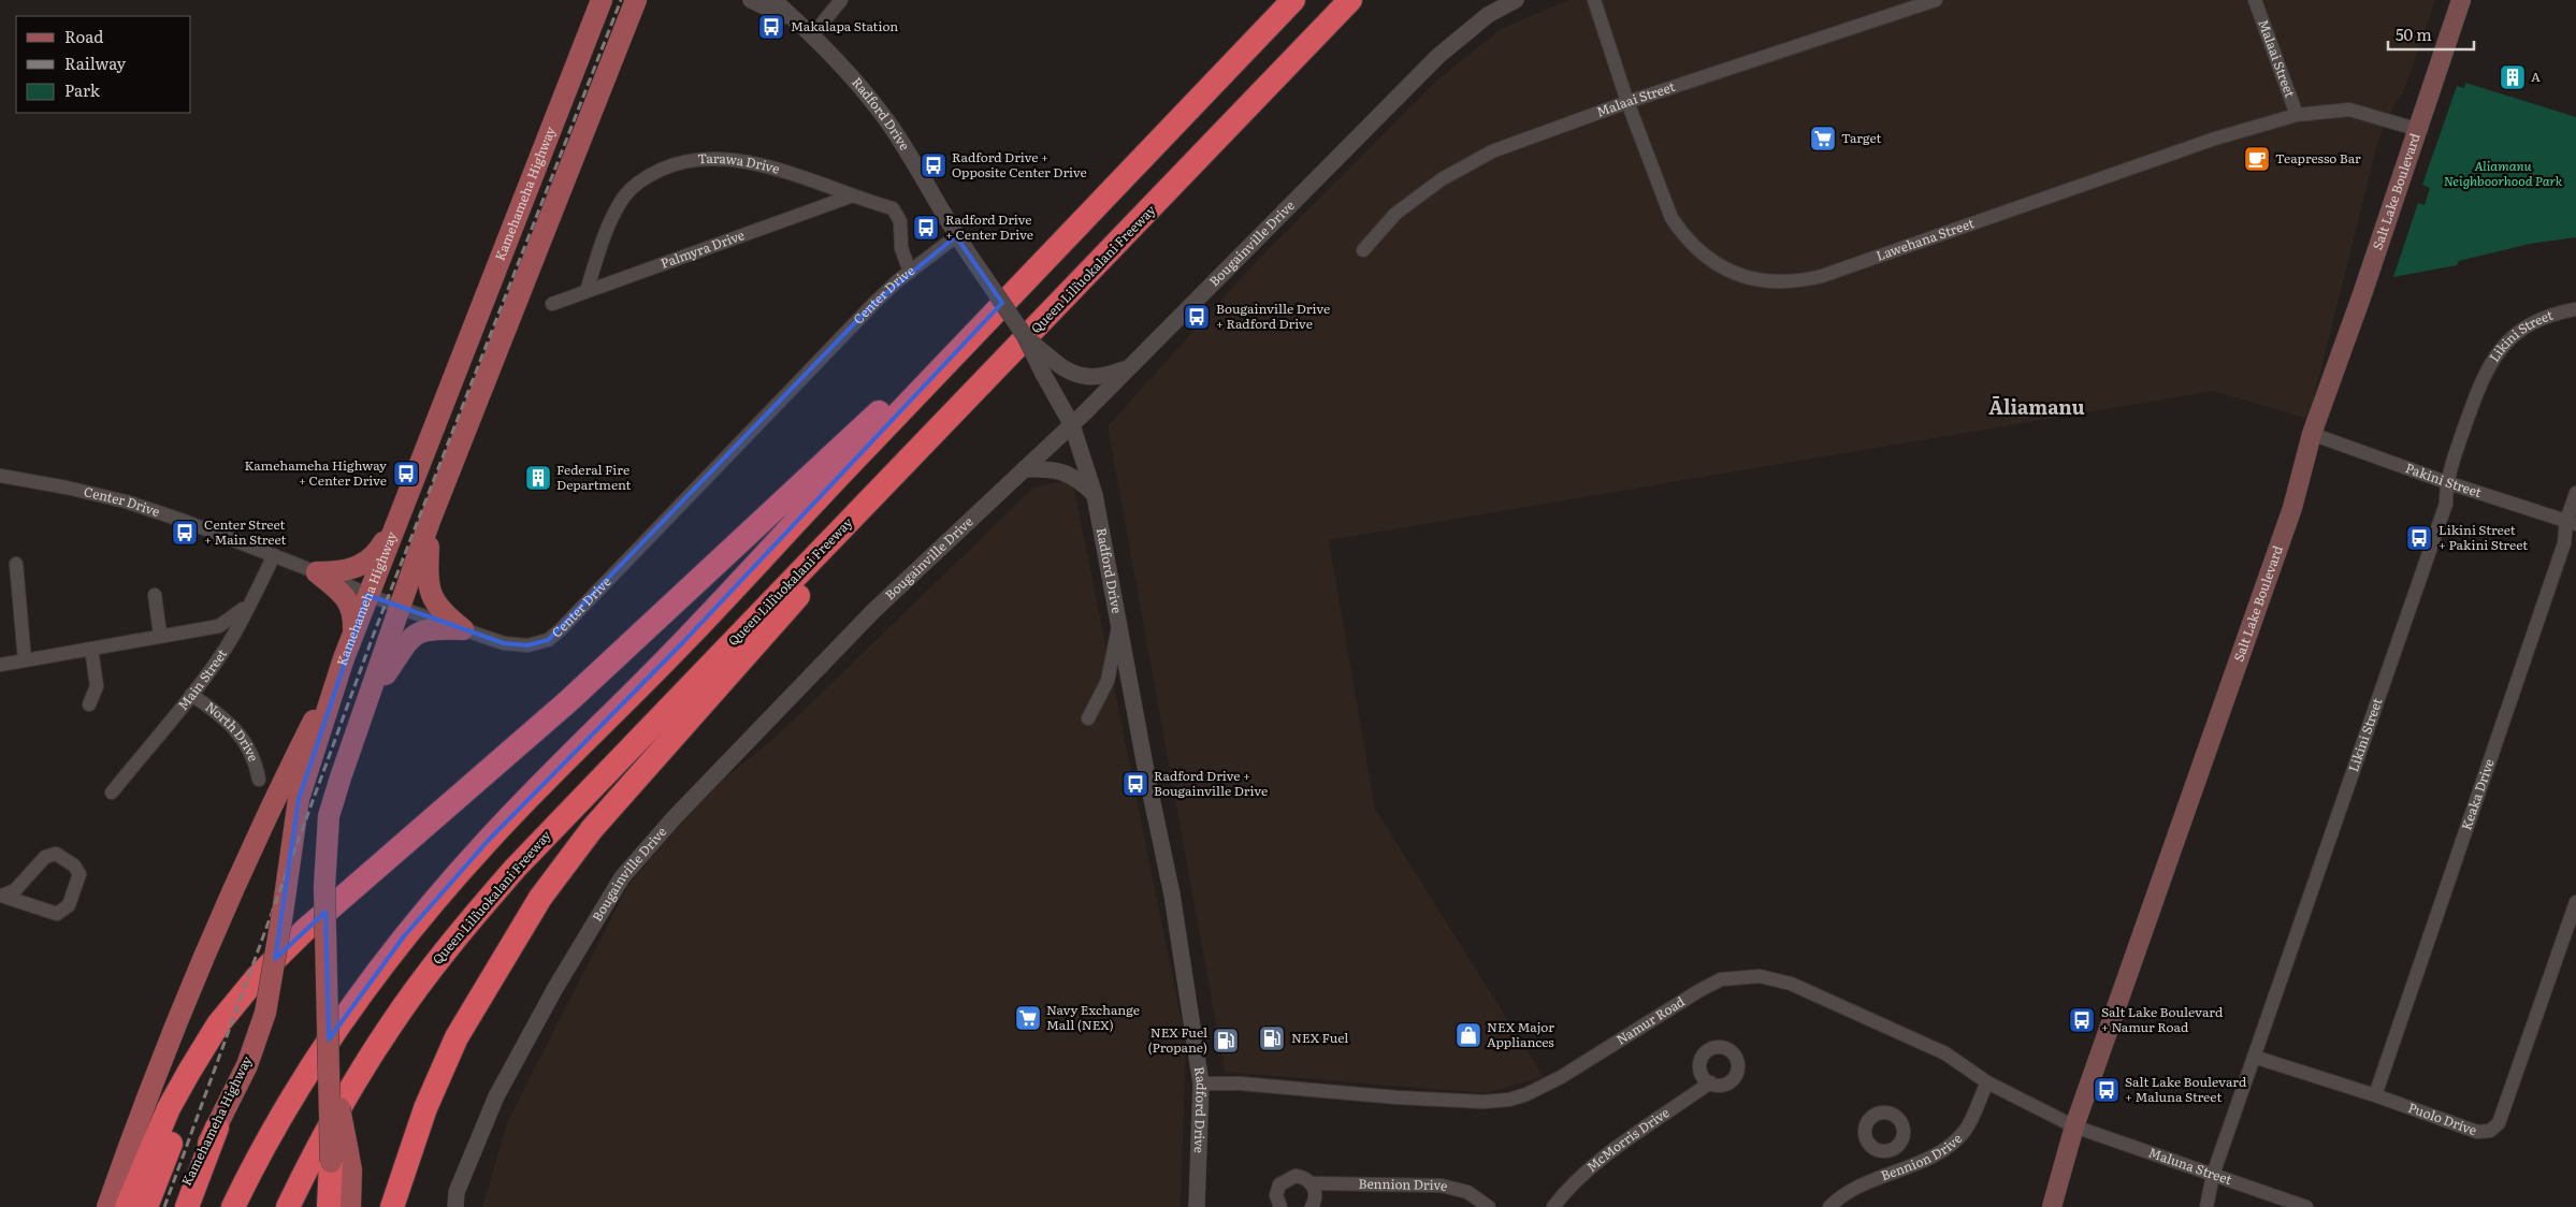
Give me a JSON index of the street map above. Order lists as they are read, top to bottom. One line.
{"streets":{"highway":["Queen Liliʻuokalani Freeway"],"main road":["Salt Lake Boulevard","Kamehameha Highway"],"street":["Malaai Street","Radford Drive","Tarawa Drive","Lawehana Street","Bougainville Drive","Palmyra Drive","Center Drive","Likini Street","Pakini Street","Main Street","North Drive","Keaka Drive","Namur Road","Puolo Drive","McMorris Drive","Bennion Drive","Maluna Street"]},"crossings":[["Malaai Street","Lawehana Street"],["Radford Drive","Bougainville Drive"],["Radford Drive","Center Drive"],["Radford Drive","Namur Road"],["Tarawa Drive","Palmyra Drive"],["Tarawa Drive","Center Drive"],["Salt Lake Boulevard","Lawehana Street"],["Salt Lake Boulevard","Pakini Street"],["Salt Lake Boulevard","Namur Road"],["Salt Lake Boulevard","Maluna Street"],["Kamehameha Highway","Center Drive"],["Center Drive","Main Street"],["Likini Street","Pakini Street"],["Likini Street","Puolo Drive"],["Likini Street","Maluna Street"],["Pakini Street","Keaka Drive"],["Main Street","North Drive"],["Keaka Drive","Puolo Drive"],["Namur Road","Bennion Drive"],["Namur Road","Maluna Street"]],"districts":["Āliamanu"],"parks":["Aliamanu Neighboorhood Park"],"places":{"bus stop":["Makalapa Station","Radford Drive + Opposite Center Drive","Radford Drive + Center Drive","Bougainville Drive + Radford Drive","Kamehameha Highway + Center Drive","Center Street + Main Street","Likini Street + Pakini Street","Radford Drive + Bougainville Drive","Salt Lake Boulevard + Namur Road","Salt Lake Boulevard + Maluna Street"],"building":["A","Federal Fire Department"],"supermarket":["Target","Navy Exchange Mall (NEX)"],"cafe":["Teapresso Bar"],"shop":["NEX Major Appliances"],"fuel station":["NEX Fuel","NEX Fuel (Propane)"]},"legend":["Road","Railway","Park"],"scale_bar":"50 m"}
